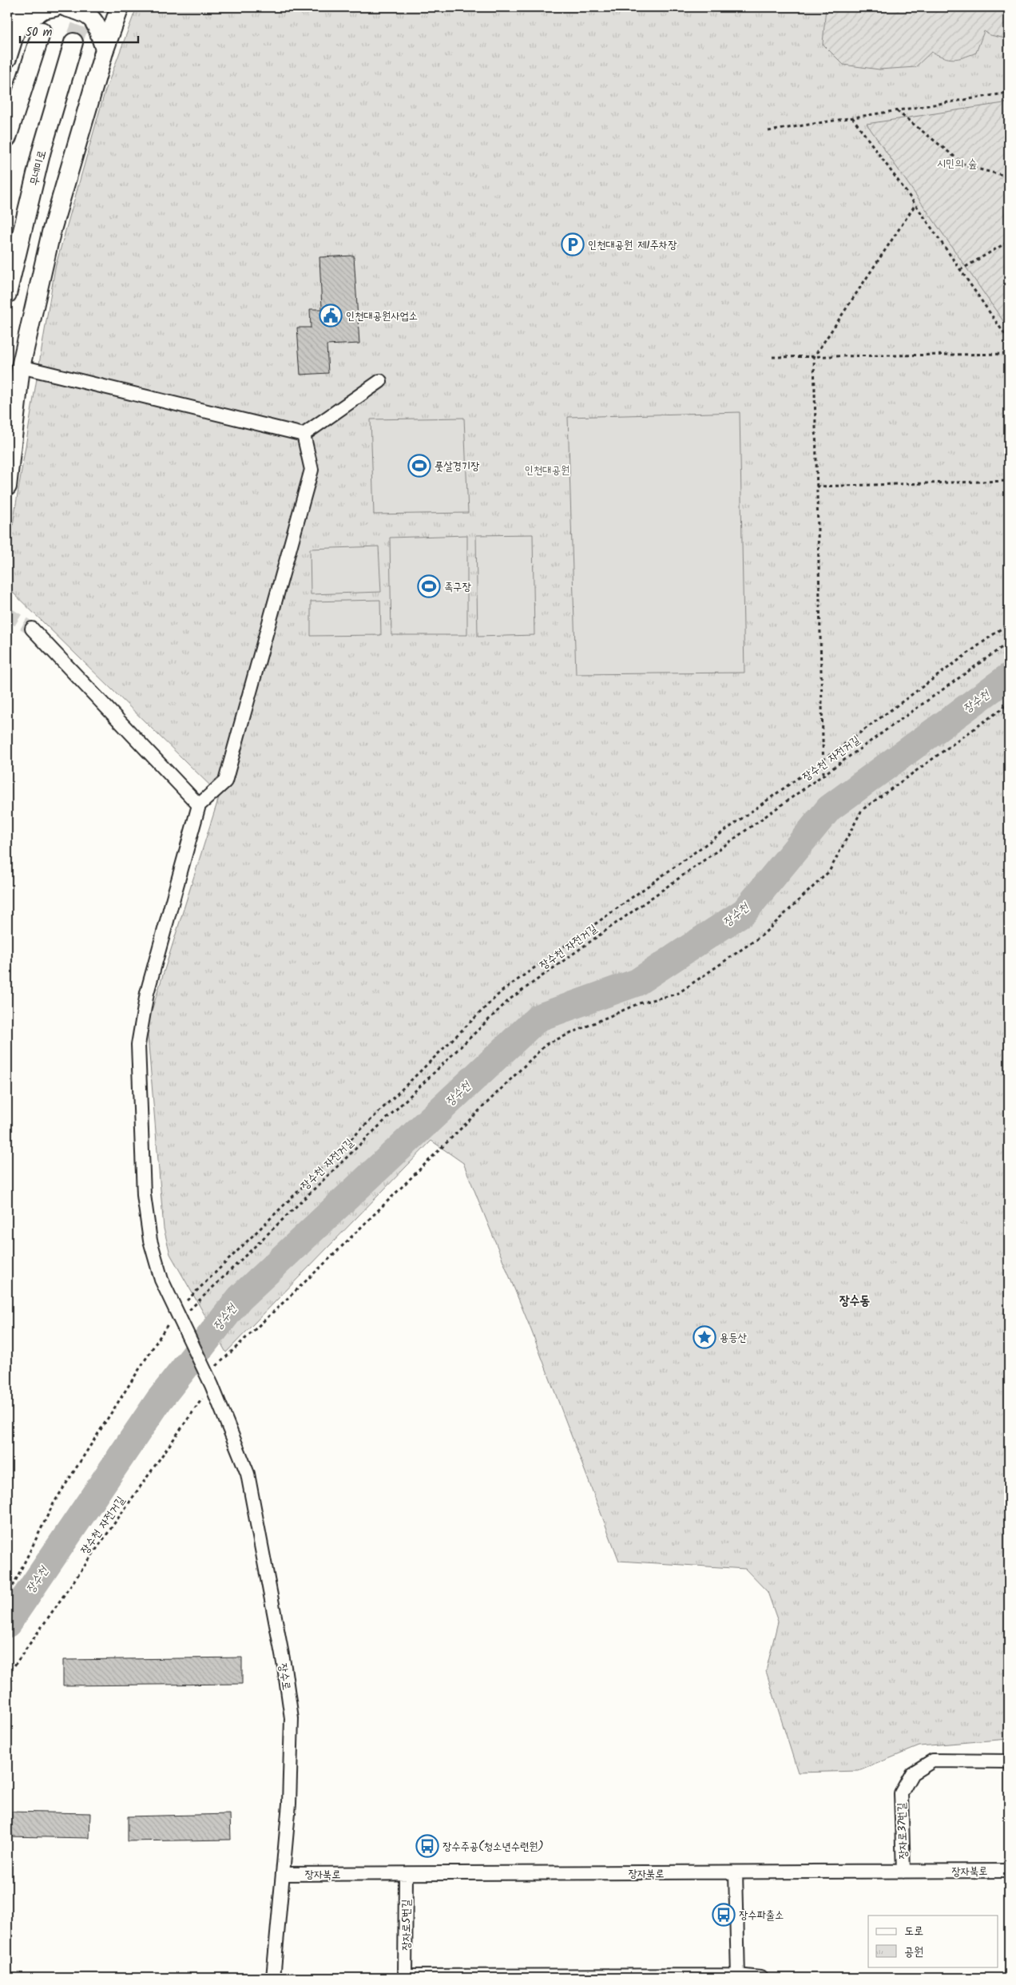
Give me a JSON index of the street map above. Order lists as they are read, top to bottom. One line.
{"streets":{"main road":["무네미로"],"street":["장수로","장자로37번길","장자북로","장자로5번길"],"path":["장수천 자전거길"]},"crossings":[["장수천 자전거길","장수로"],["장수로","장자북로"],["장자로37번길","장자북로"],["장자북로","장자로5번길"]],"districts":["장수동"],"water":["장수천"],"parks":["시민의 숲","인천대공원"],"places":{"parking":["인천대공원 제1주차장"],"public building":["인천대공원사업소"],"sports":["풋살경기장","족구장"],"place":["용등산"],"bus stop":["장수주공(청소년수련원)","장수파출소"]},"legend":["도로","공원"],"scale_bar":"50 m"}
